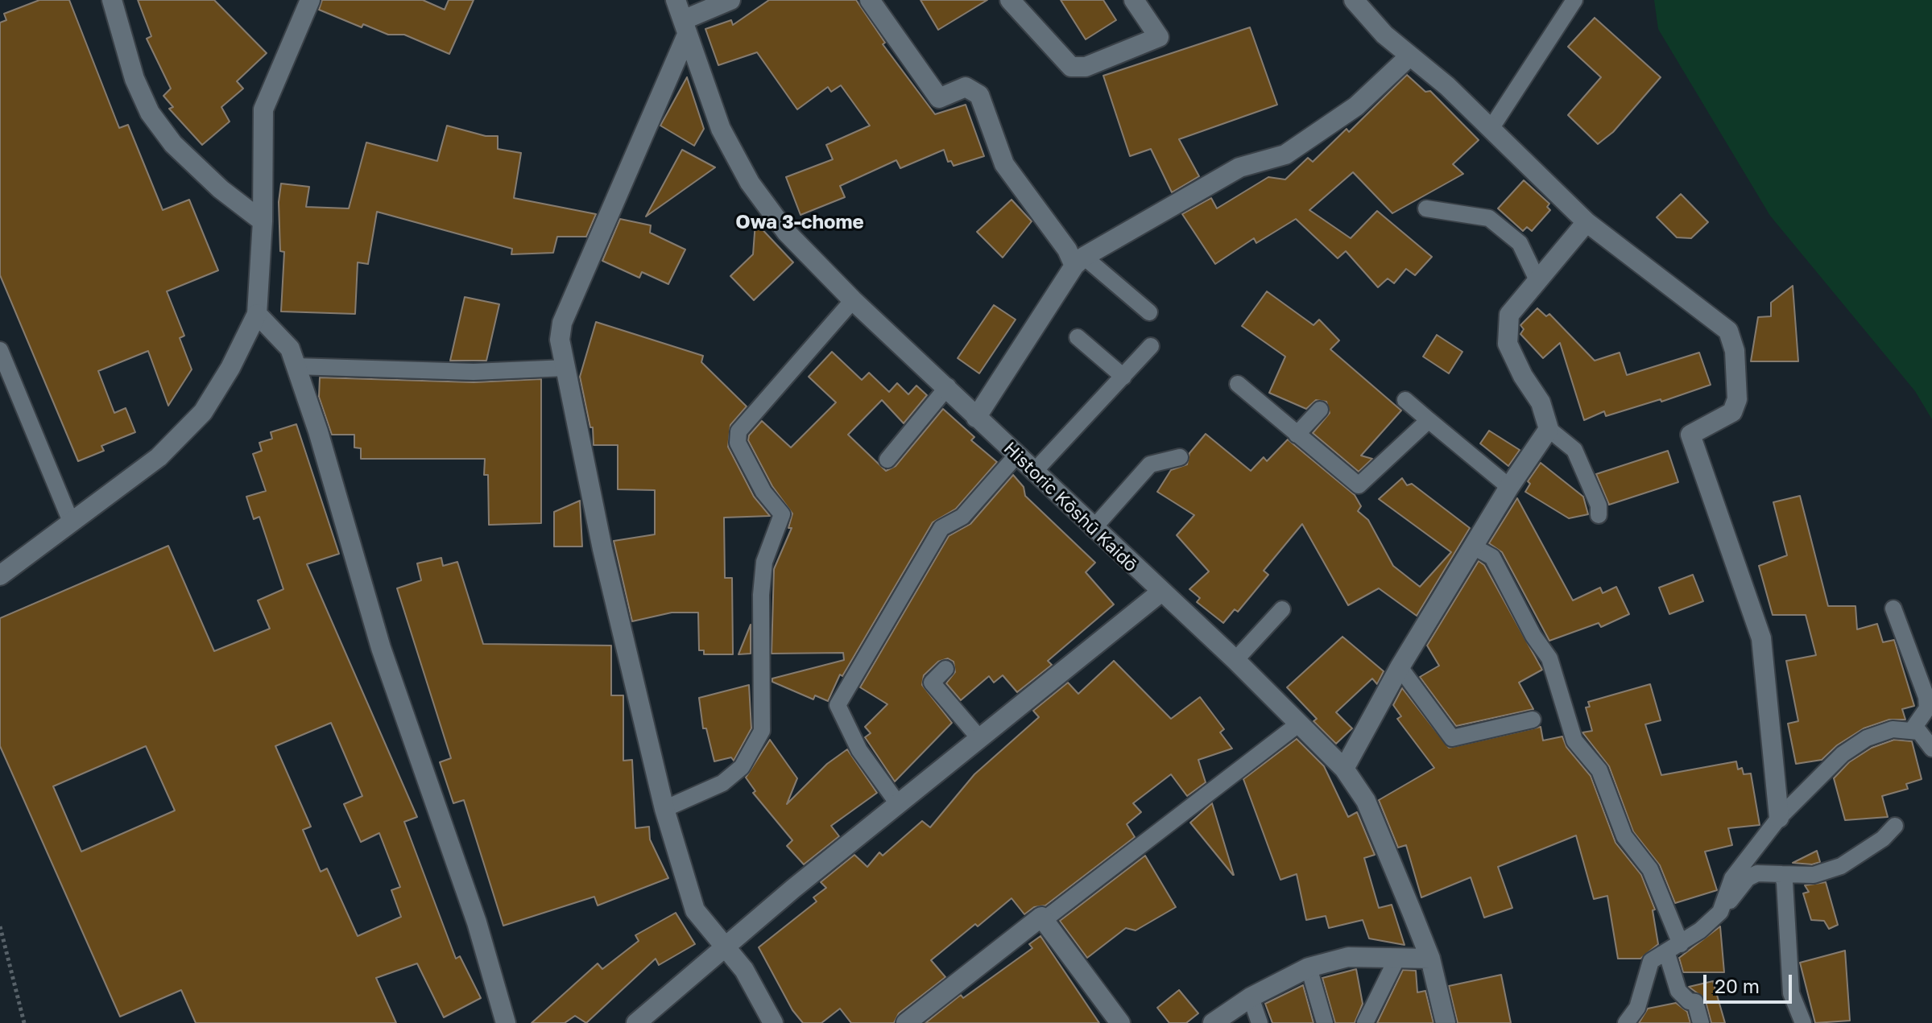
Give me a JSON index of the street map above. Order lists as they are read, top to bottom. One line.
{"streets":{"street":["Historic Kōshū Kaidō"]},"districts":["Owa 3-chome"],"scale_bar":"20 m"}
